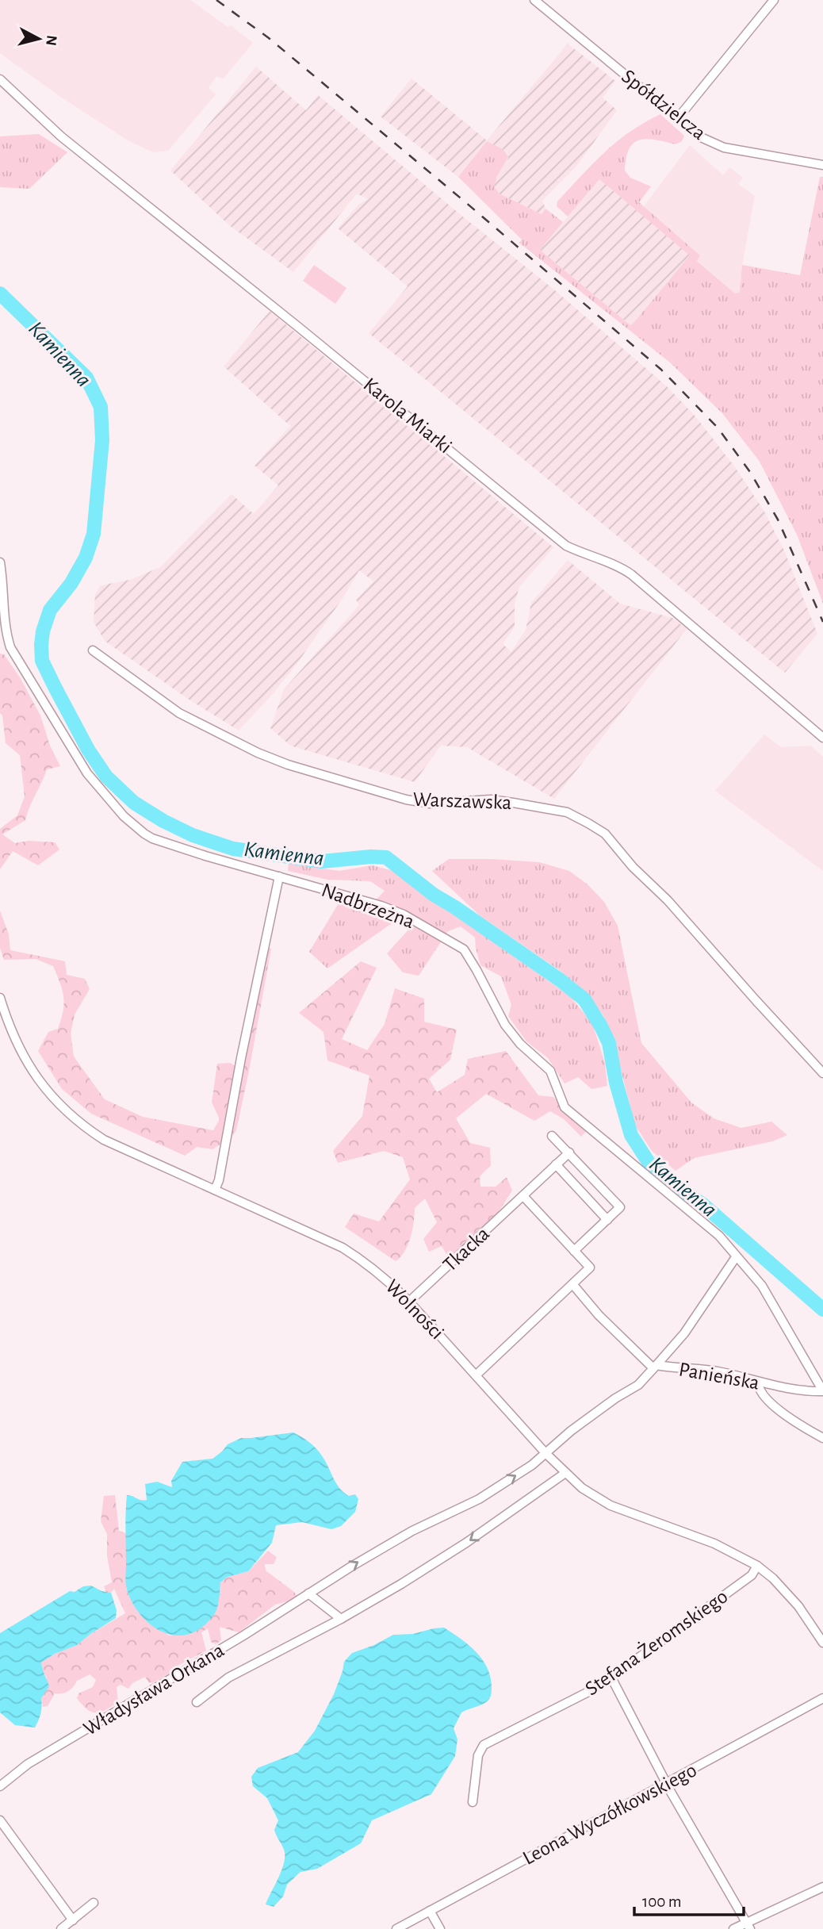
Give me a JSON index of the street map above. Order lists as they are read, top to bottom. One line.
{"streets":{"street":["Spółdzielcza","Karola Miarki","Warszawska","Nadbrzeżna","Tkacka","Wolności","Panieńska","Stefana Żeromskiego","Władysława Orkana","Leona Wyczółkowskiego"]},"crossings":[["Nadbrzeżna","Panieńska"],["Tkacka","Wolności"],["Wolności","Panieńska"],["Wolności","Stefana Żeromskiego"],["Wolności","Władysława Orkana"],["Panieńska","Władysława Orkana"]],"water":["Kamienna"],"scale_bar":"100 m","north":"right"}
